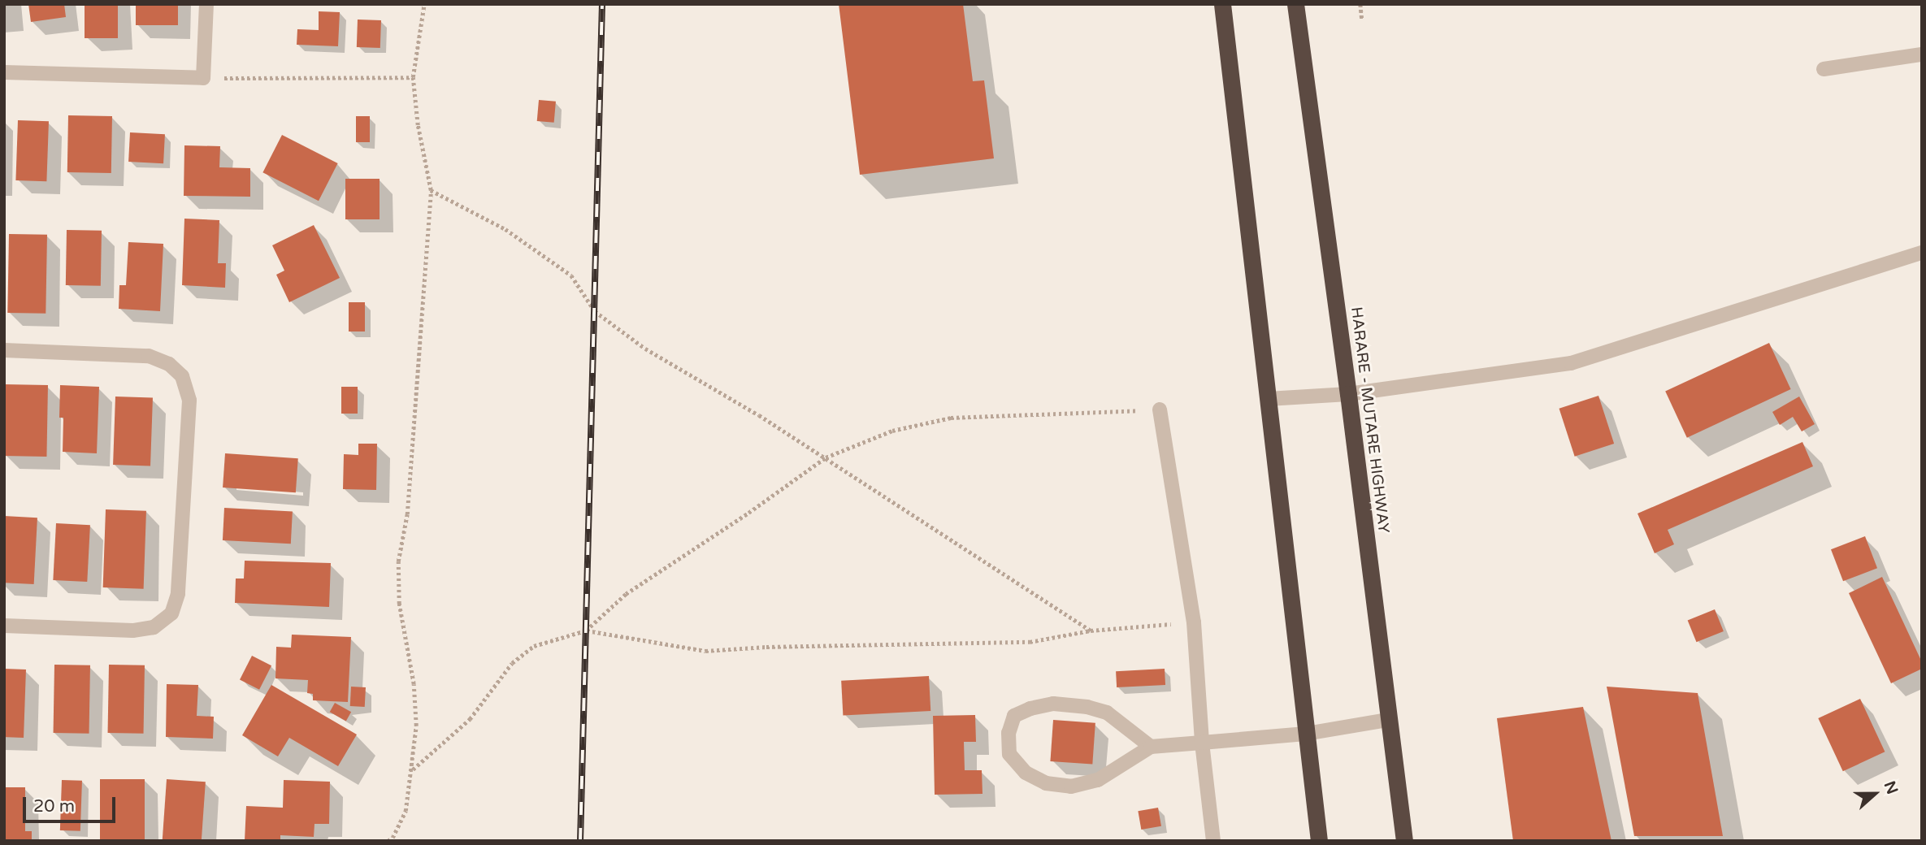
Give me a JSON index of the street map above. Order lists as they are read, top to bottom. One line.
{"streets":{"highway":["HARARE - MUTARE HIGHWAY"]},"scale_bar":"20 m","north":"right"}
